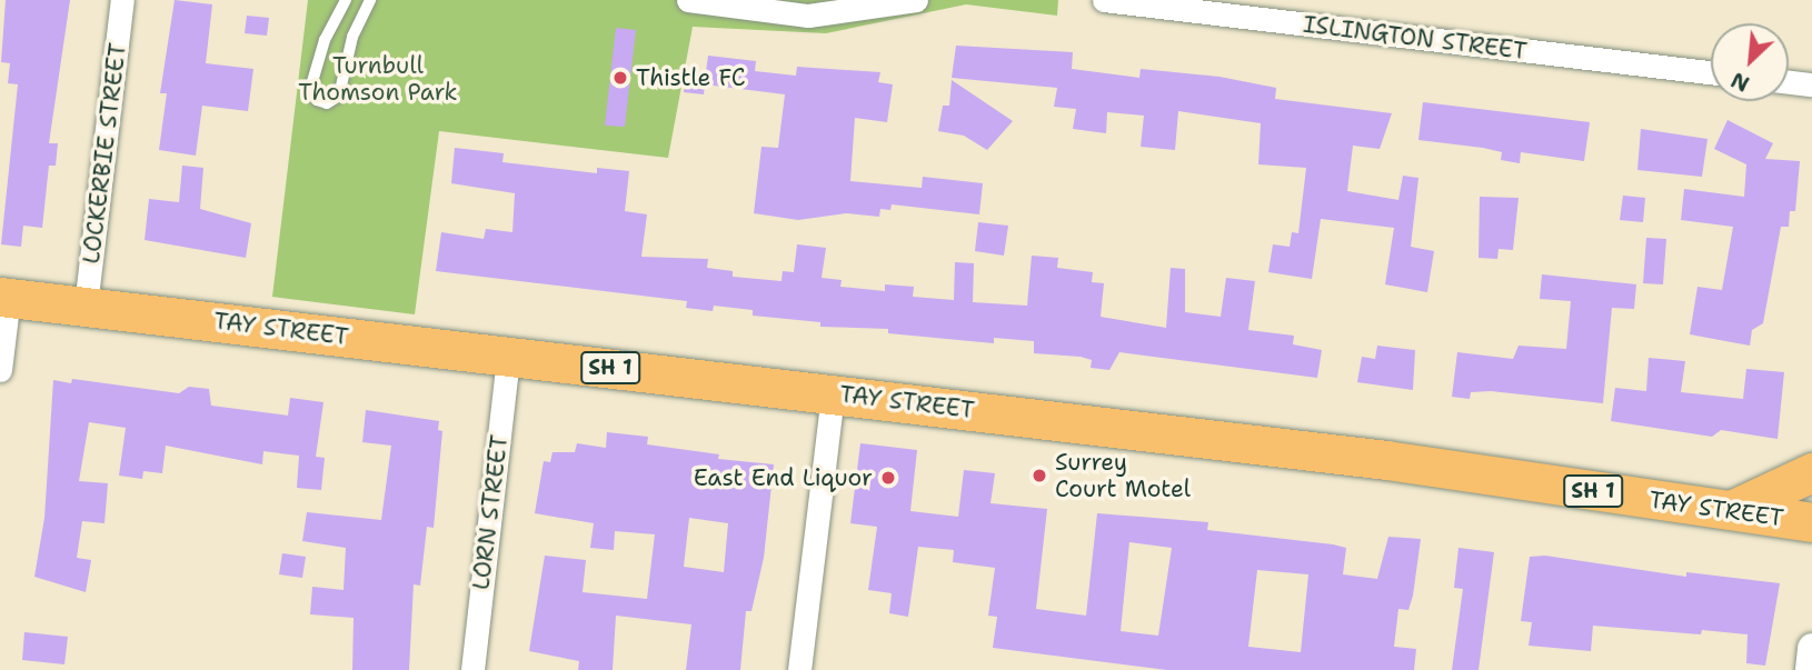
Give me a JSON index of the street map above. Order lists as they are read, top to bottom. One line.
{"streets":{"highway":["TAY STREET","SH 1"],"street":["ISLINGTON STREET","LOCKERBIE STREET","LORN STREET"]},"crossings":[["LOCKERBIE STREET","TAY STREET"],["TAY STREET","LORN STREET"]],"parks":["Turnbull Thomson Park"],"places":["Thistle FC","Surrey Court Motel","East End Liquor"],"north":"bottom left"}
